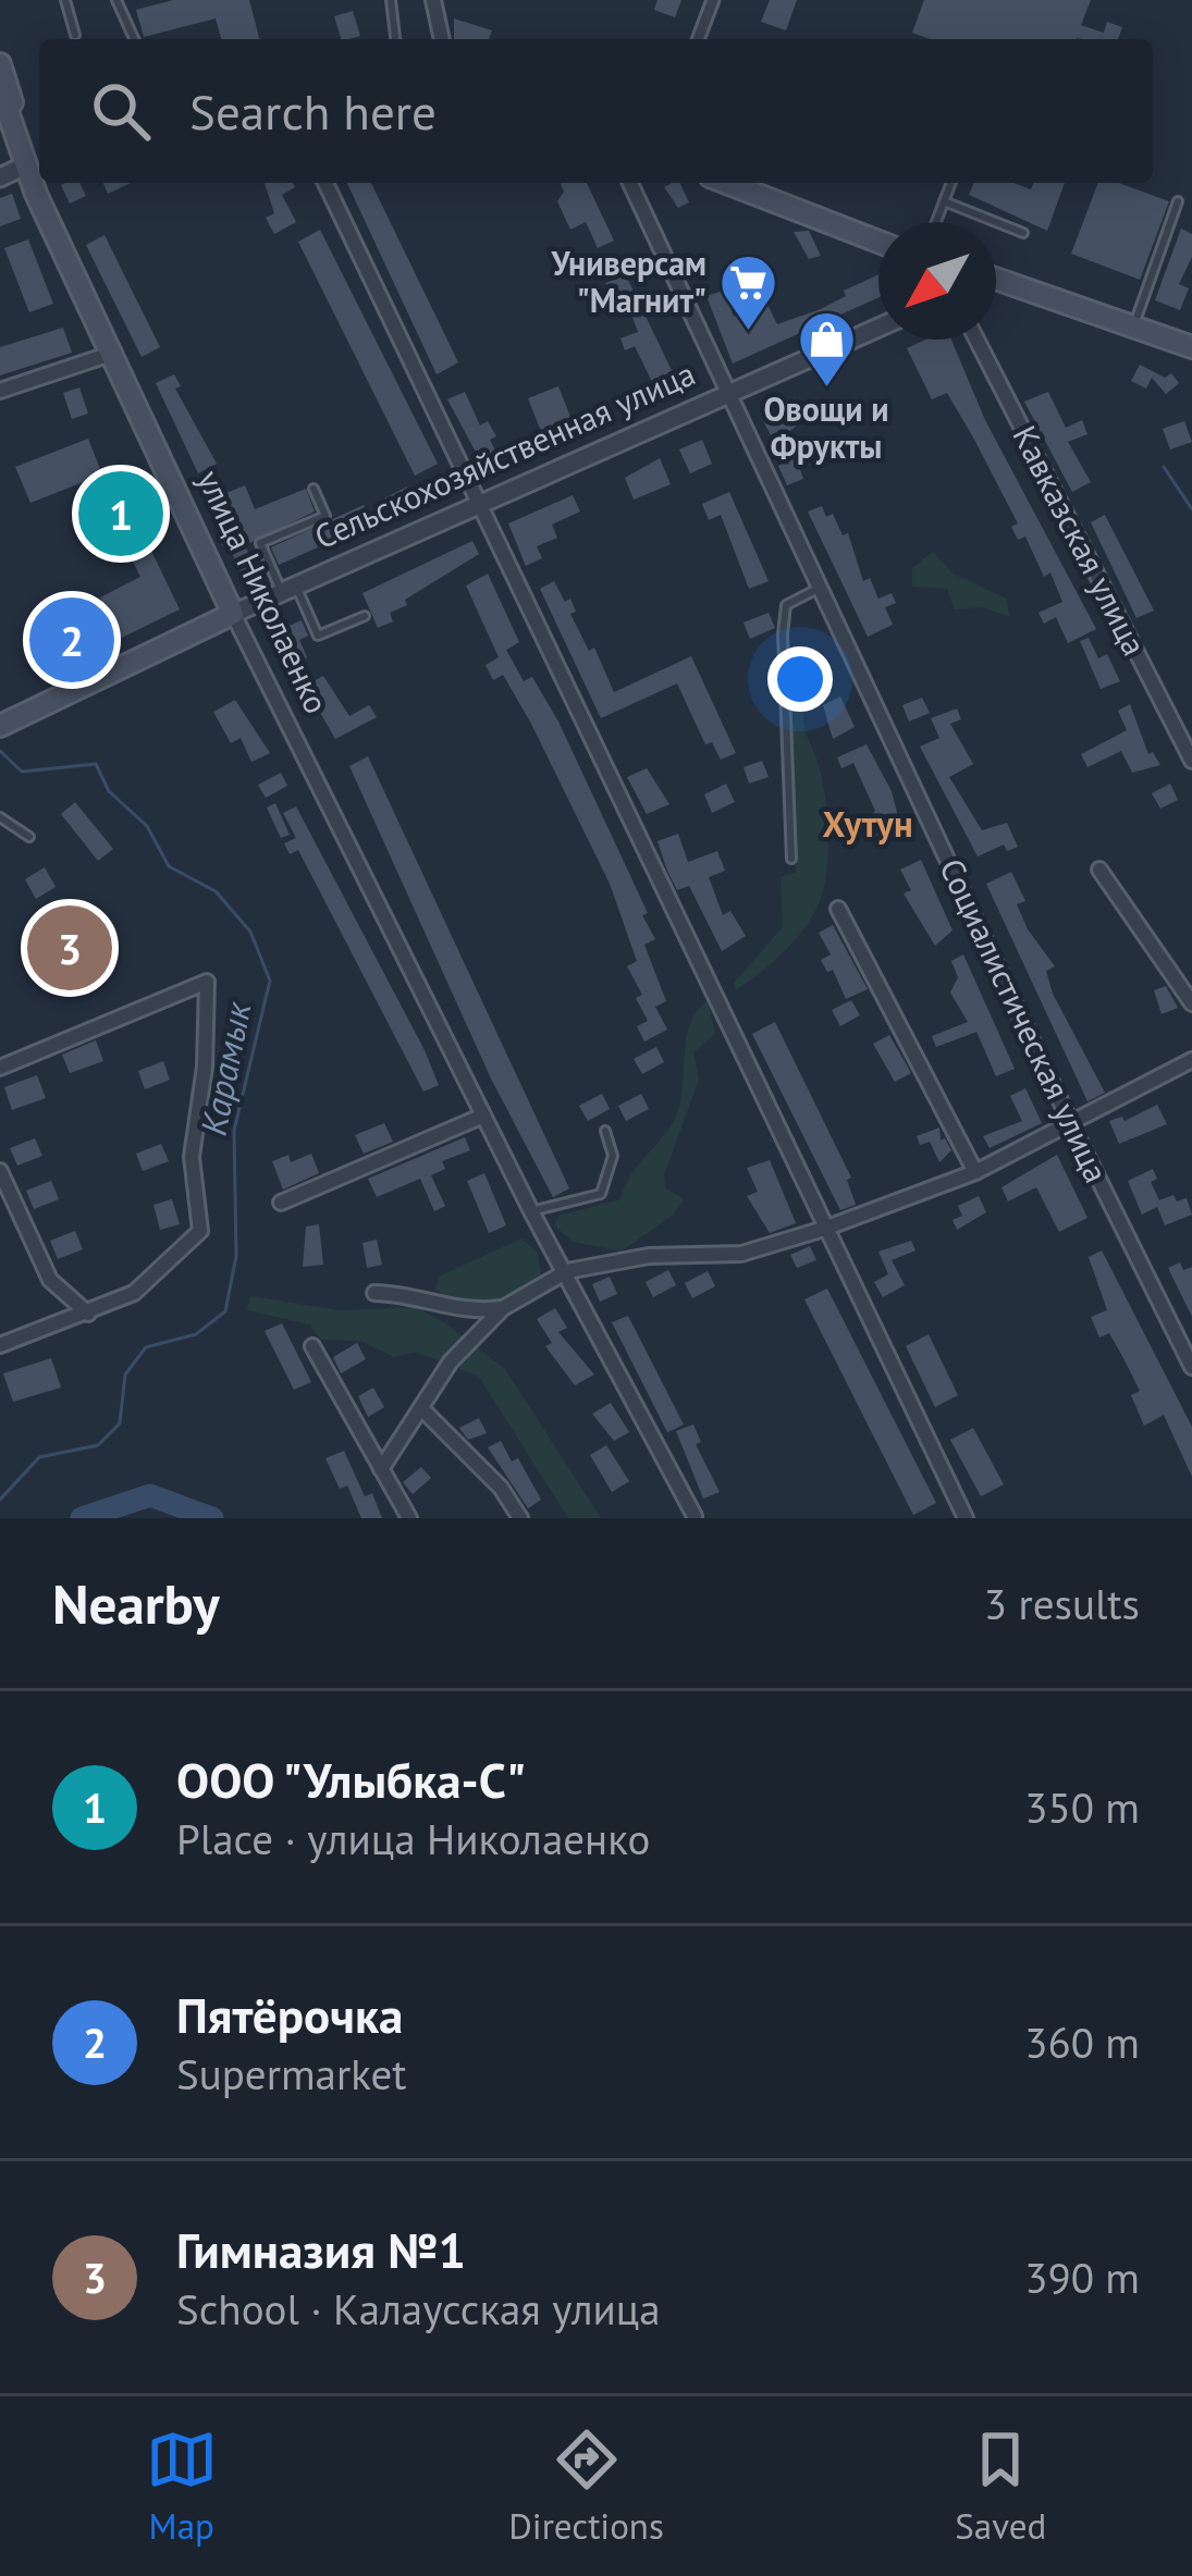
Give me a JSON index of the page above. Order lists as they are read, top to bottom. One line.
{"streets":{"main road":["Сельскохозяйственная улица","улица Николаенко"],"street":["Кавказская улица","Социалистическая улица"]},"crossings":[["Сельскохозяйственная улица","улица Николаенко"],["Сельскохозяйственная улица","Социалистическая улица"]],"districts":["Хутун"],"water":["Карамык"],"places":{"supermarket":["Универсам \"Магнит\""],"shop":["Овощи и Фрукты"]},"north":"bottom left","page":{"search":"Search here","pins":["1","2","3"],"heading":["Nearby","3 results"],"list":[{"mark":"1","name":"ООО \"Улыбка-С\"","note":"Place · улица Николаенко","value":"350 m"},{"mark":"2","name":"Пятёрочка","note":"Supermarket","value":"360 m"},{"mark":"3","name":"Гимназия №1","note":"School · Калаусская улица","value":"390 m"}],"nav":["Map","Directions","Saved"]}}
